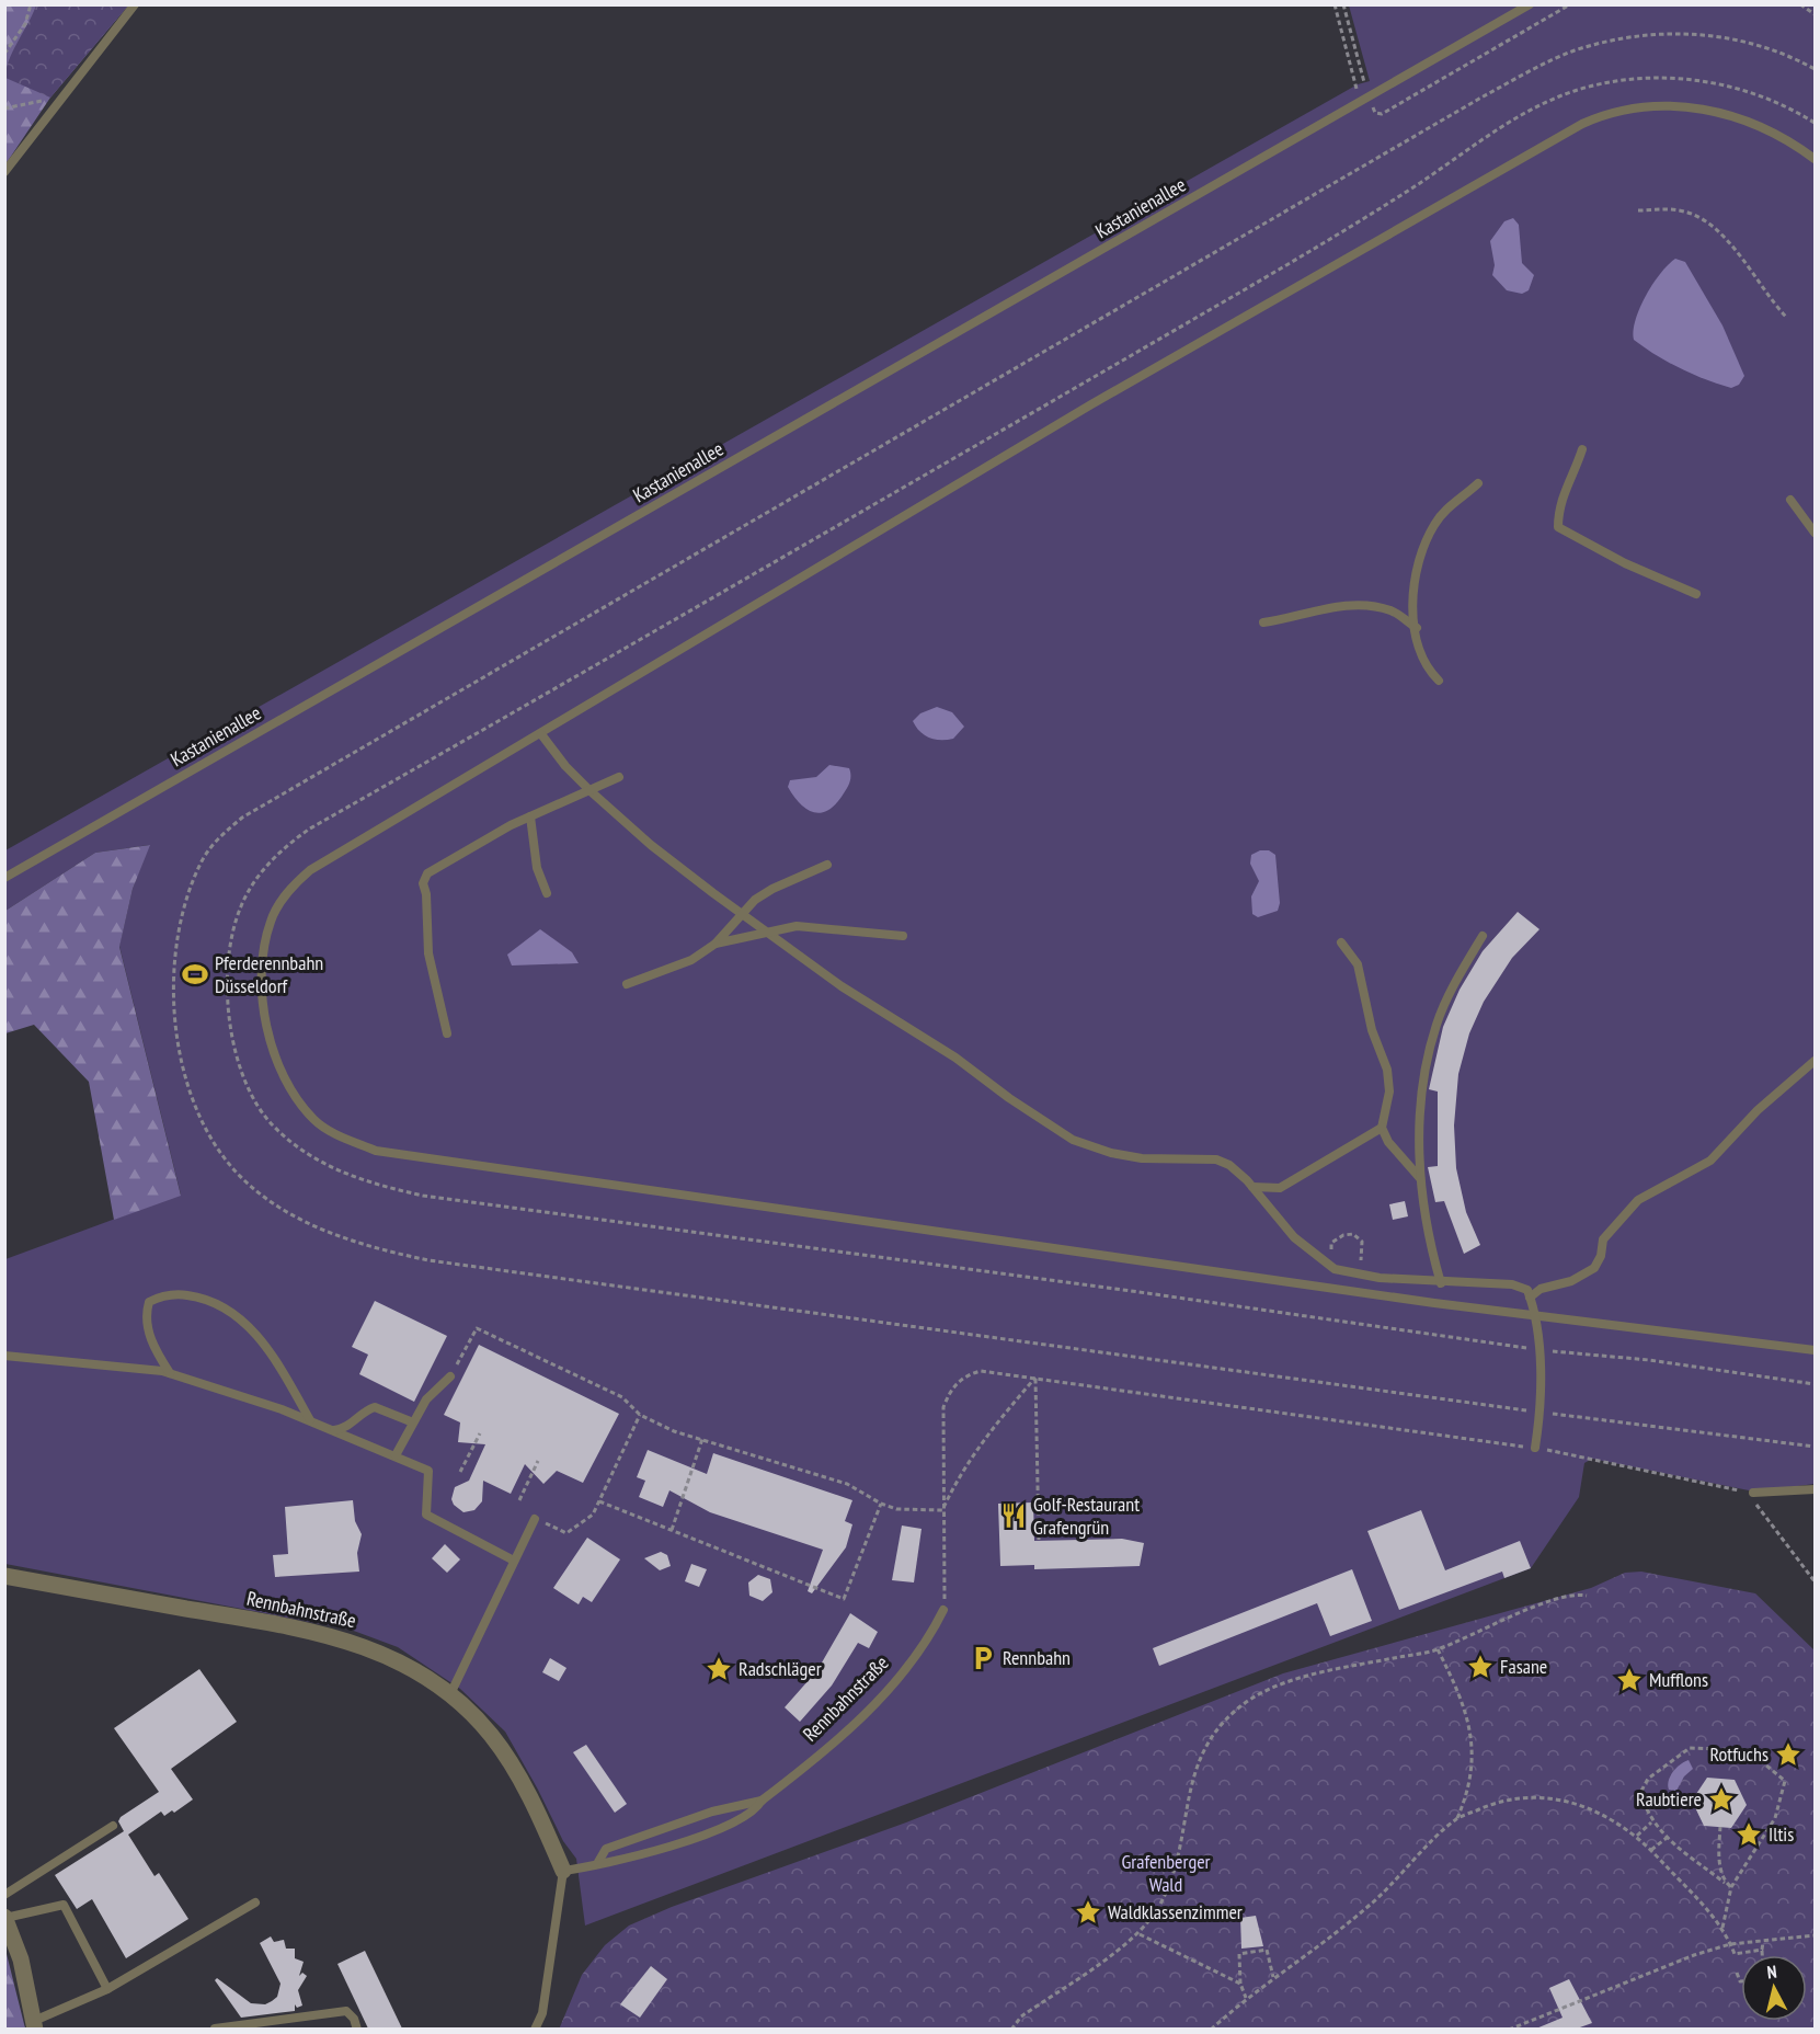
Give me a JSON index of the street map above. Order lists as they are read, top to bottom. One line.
{"streets":{"street":["Rennbahnstraße"],"lane":["Kastanienallee"]},"parks":["Grafenberger Wald"],"places":{"sports":["Pferderennbahn Düsseldorf"],"restaurant":["Golf-Restaurant Grafengrün"],"parking":["Rennbahn"],"place":["Fasane","Radschläger","Mufflons","Rotfuchs","Raubtiere","Iltis","Waldklassenzimmer"]},"north":"top"}
